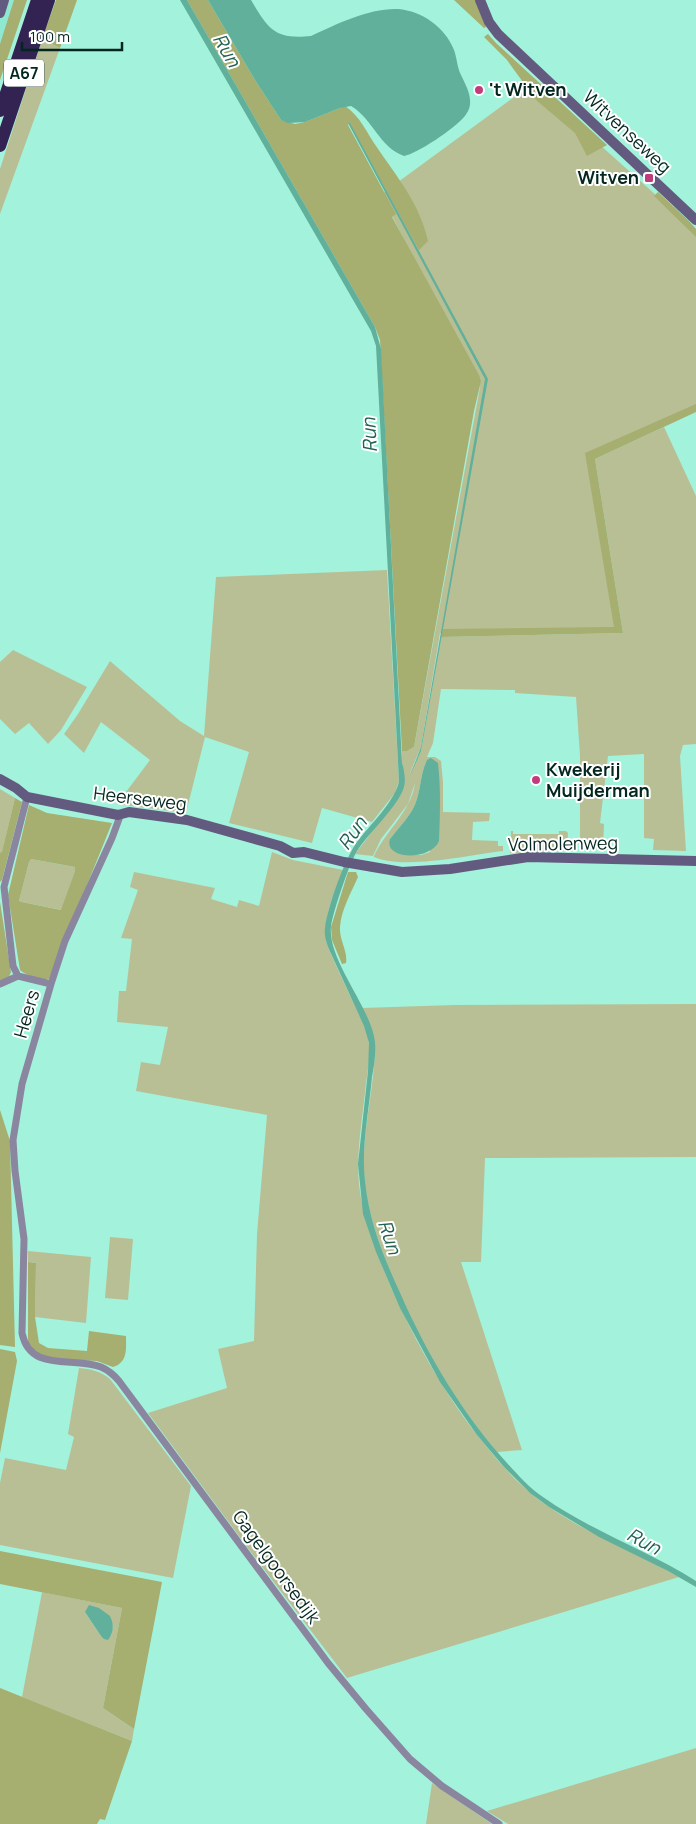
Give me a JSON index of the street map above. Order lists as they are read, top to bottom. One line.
{"streets":{"highway":["A67"],"street":["Witvenseweg","Heerseweg","Volmolenweg","Heers","Gagelgoorsedijk"]},"crossings":[["Heerseweg","Volmolenweg"],["Heerseweg","Heers"],["Heers","Gagelgoorsedijk"]],"water":["Run"],"places":{"other":["'t Witven","Kwekerij Muijderman"],"transit":["Witven"]},"scale_bar":"100 m"}
